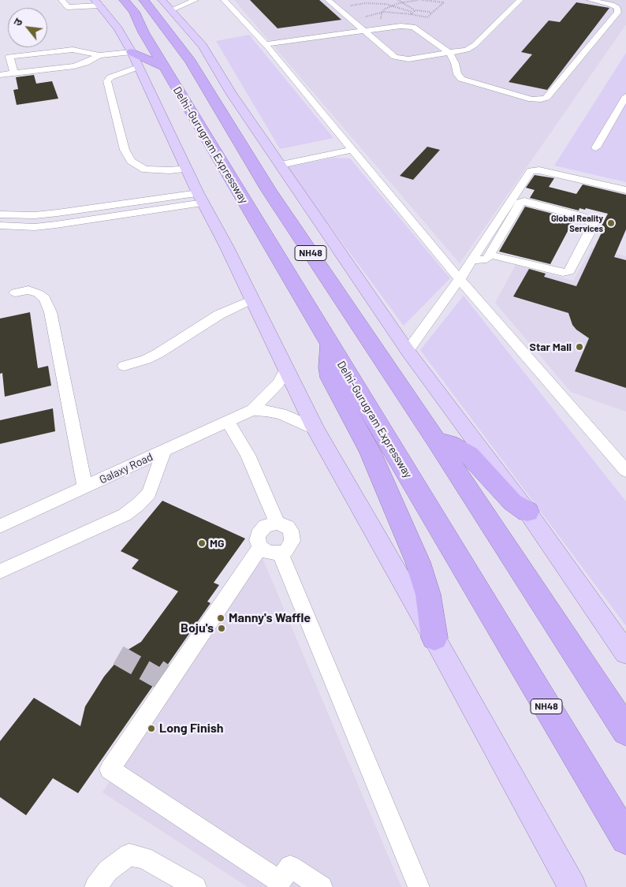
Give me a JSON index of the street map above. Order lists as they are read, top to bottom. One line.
{"streets":{"highway":["Delhi-Gurugram Expressway","NH48"],"street":["Galaxy Road"]},"places":["Global Reality Services","Star Mall","MG","Manny's Waffle","Boju's","Long Finish"],"north":"top left"}
